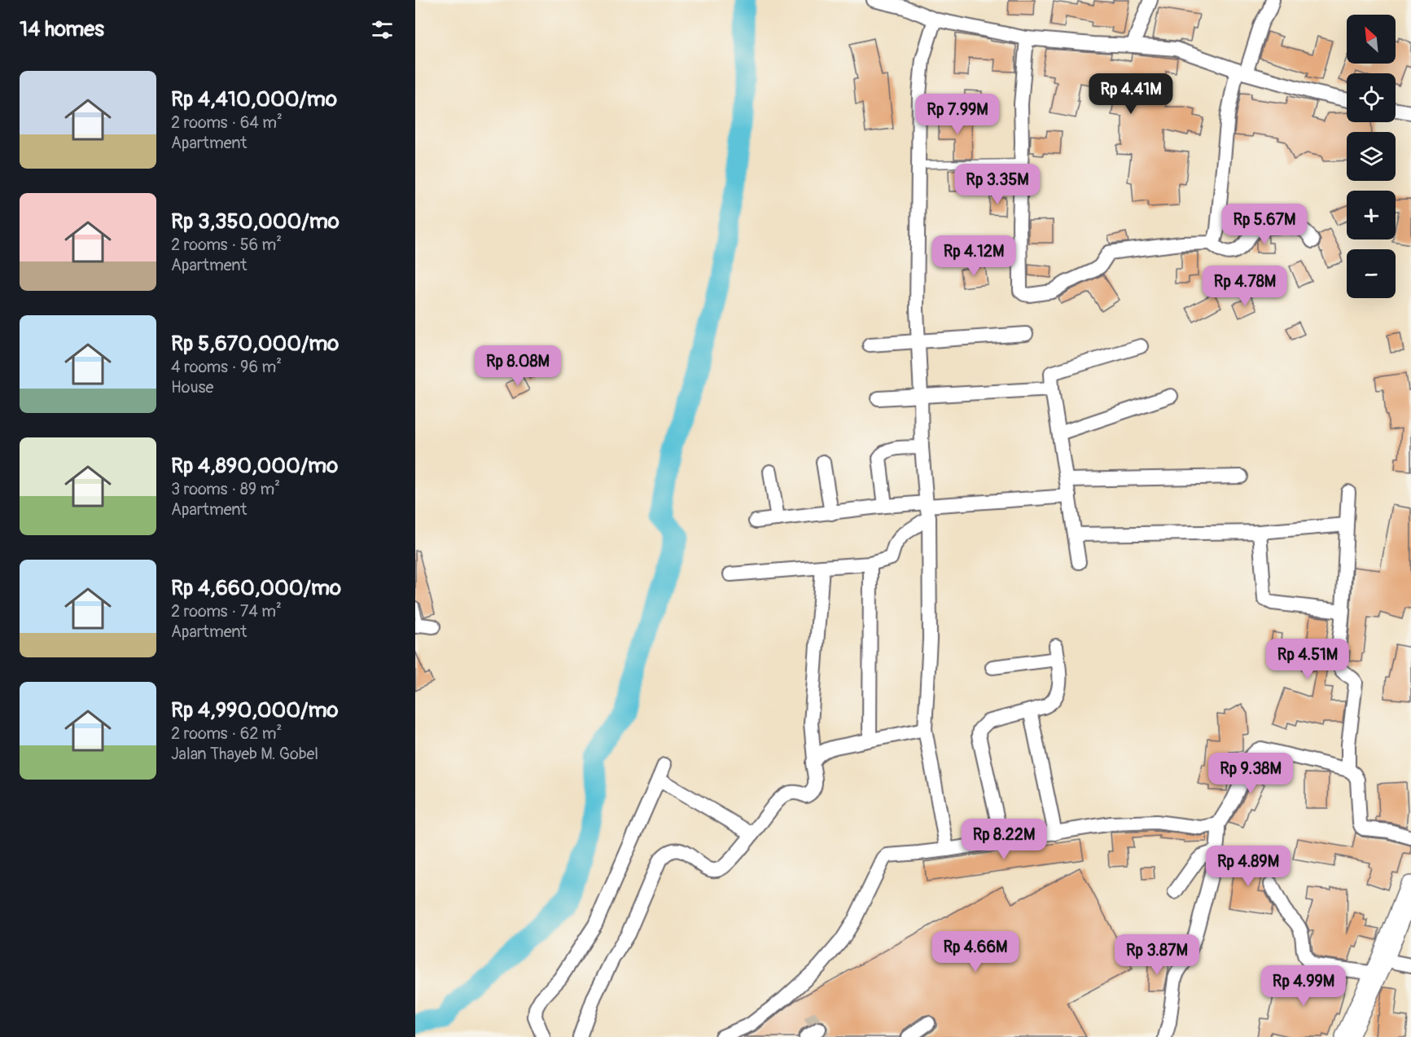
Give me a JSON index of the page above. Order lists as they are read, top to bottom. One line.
{"north":"top left","page":{"heading":"14 homes","map_buttons":["+","−"],"list":[{"name":"Rp 4,410,000/mo","note":"2 rooms · 64 m² · Apartment"},{"name":"Rp 3,350,000/mo","note":"2 rooms · 56 m² · Apartment"},{"name":"Rp 5,670,000/mo","note":"4 rooms · 96 m² · House"},{"name":"Rp 4,890,000/mo","note":"3 rooms · 89 m² · Apartment"},{"name":"Rp 4,660,000/mo","note":"2 rooms · 74 m² · Apartment"},{"name":"Rp 4,990,000/mo","note":"2 rooms · 62 m² · Jalan Thayeb M. Gobel"}],"price":["Rp 4.41M","Rp 7.99M","Rp 3.35M","Rp 5.67M","Rp 4.12M","Rp 4.78M","Rp 8.08M","Rp 4.51M","Rp 9.38M","Rp 8.22M","Rp 4.89M","Rp 4.66M","Rp 3.87M","Rp 4.99M"]}}
